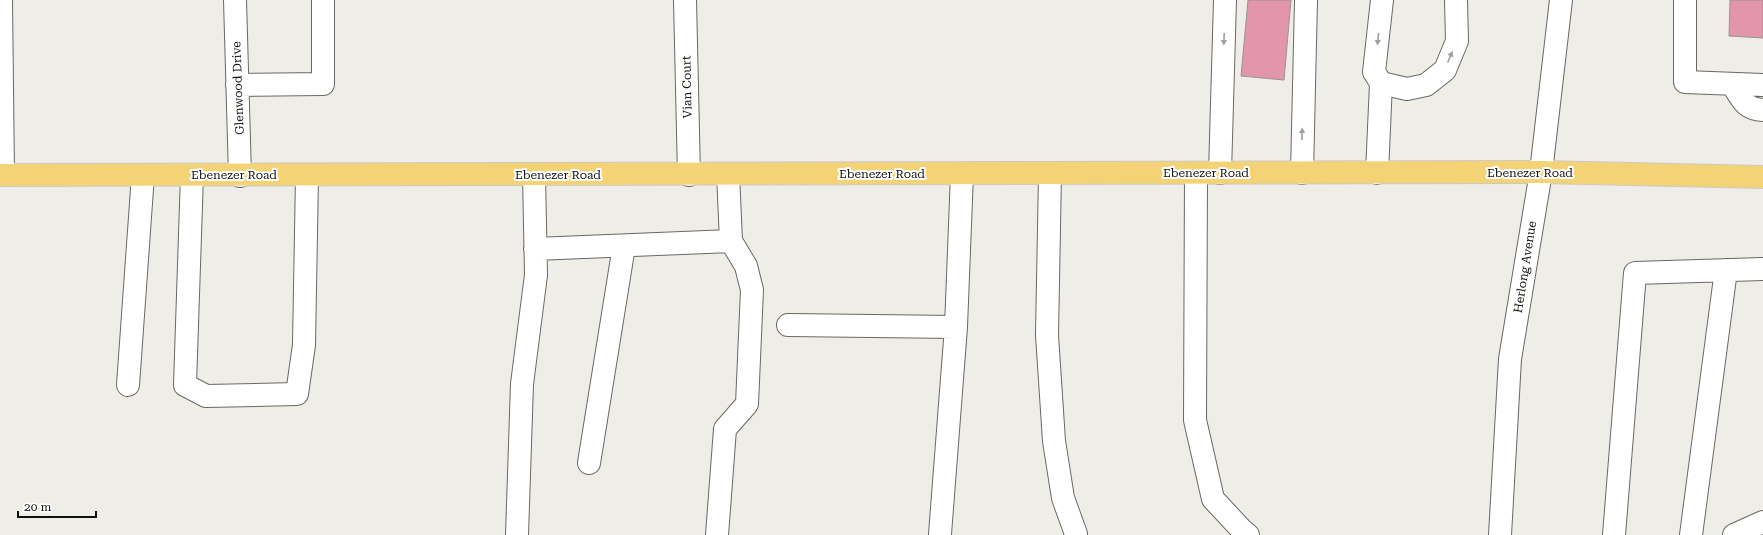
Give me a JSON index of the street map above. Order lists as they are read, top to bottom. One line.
{"streets":{"main road":["Ebenezer Road"],"street":["Vian Court","Glenwood Drive","Herlong Avenue"]},"crossings":[["Vian Court","Ebenezer Road"],["Glenwood Drive","Ebenezer Road"],["Ebenezer Road","Herlong Avenue"]],"scale_bar":"20 m"}
